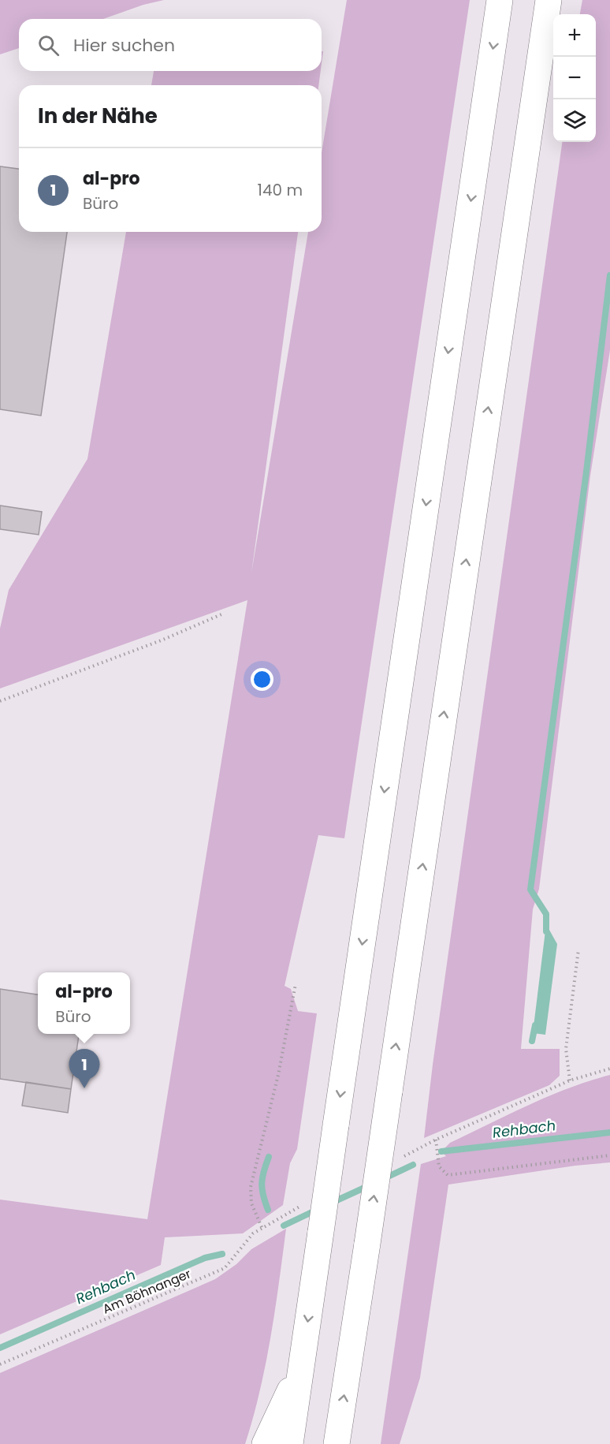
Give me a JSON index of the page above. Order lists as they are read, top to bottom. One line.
{"streets":{"path":["Am Böhnanger"]},"water":["Rehbach"],"page":{"map_buttons":["+","−"],"search":"Hier suchen","heading":"In der Nähe","list":[{"mark":"1","name":"al-pro","note":"Büro","value":"140 m"}],"popup":["al-pro","Büro"],"pins":"1"}}
